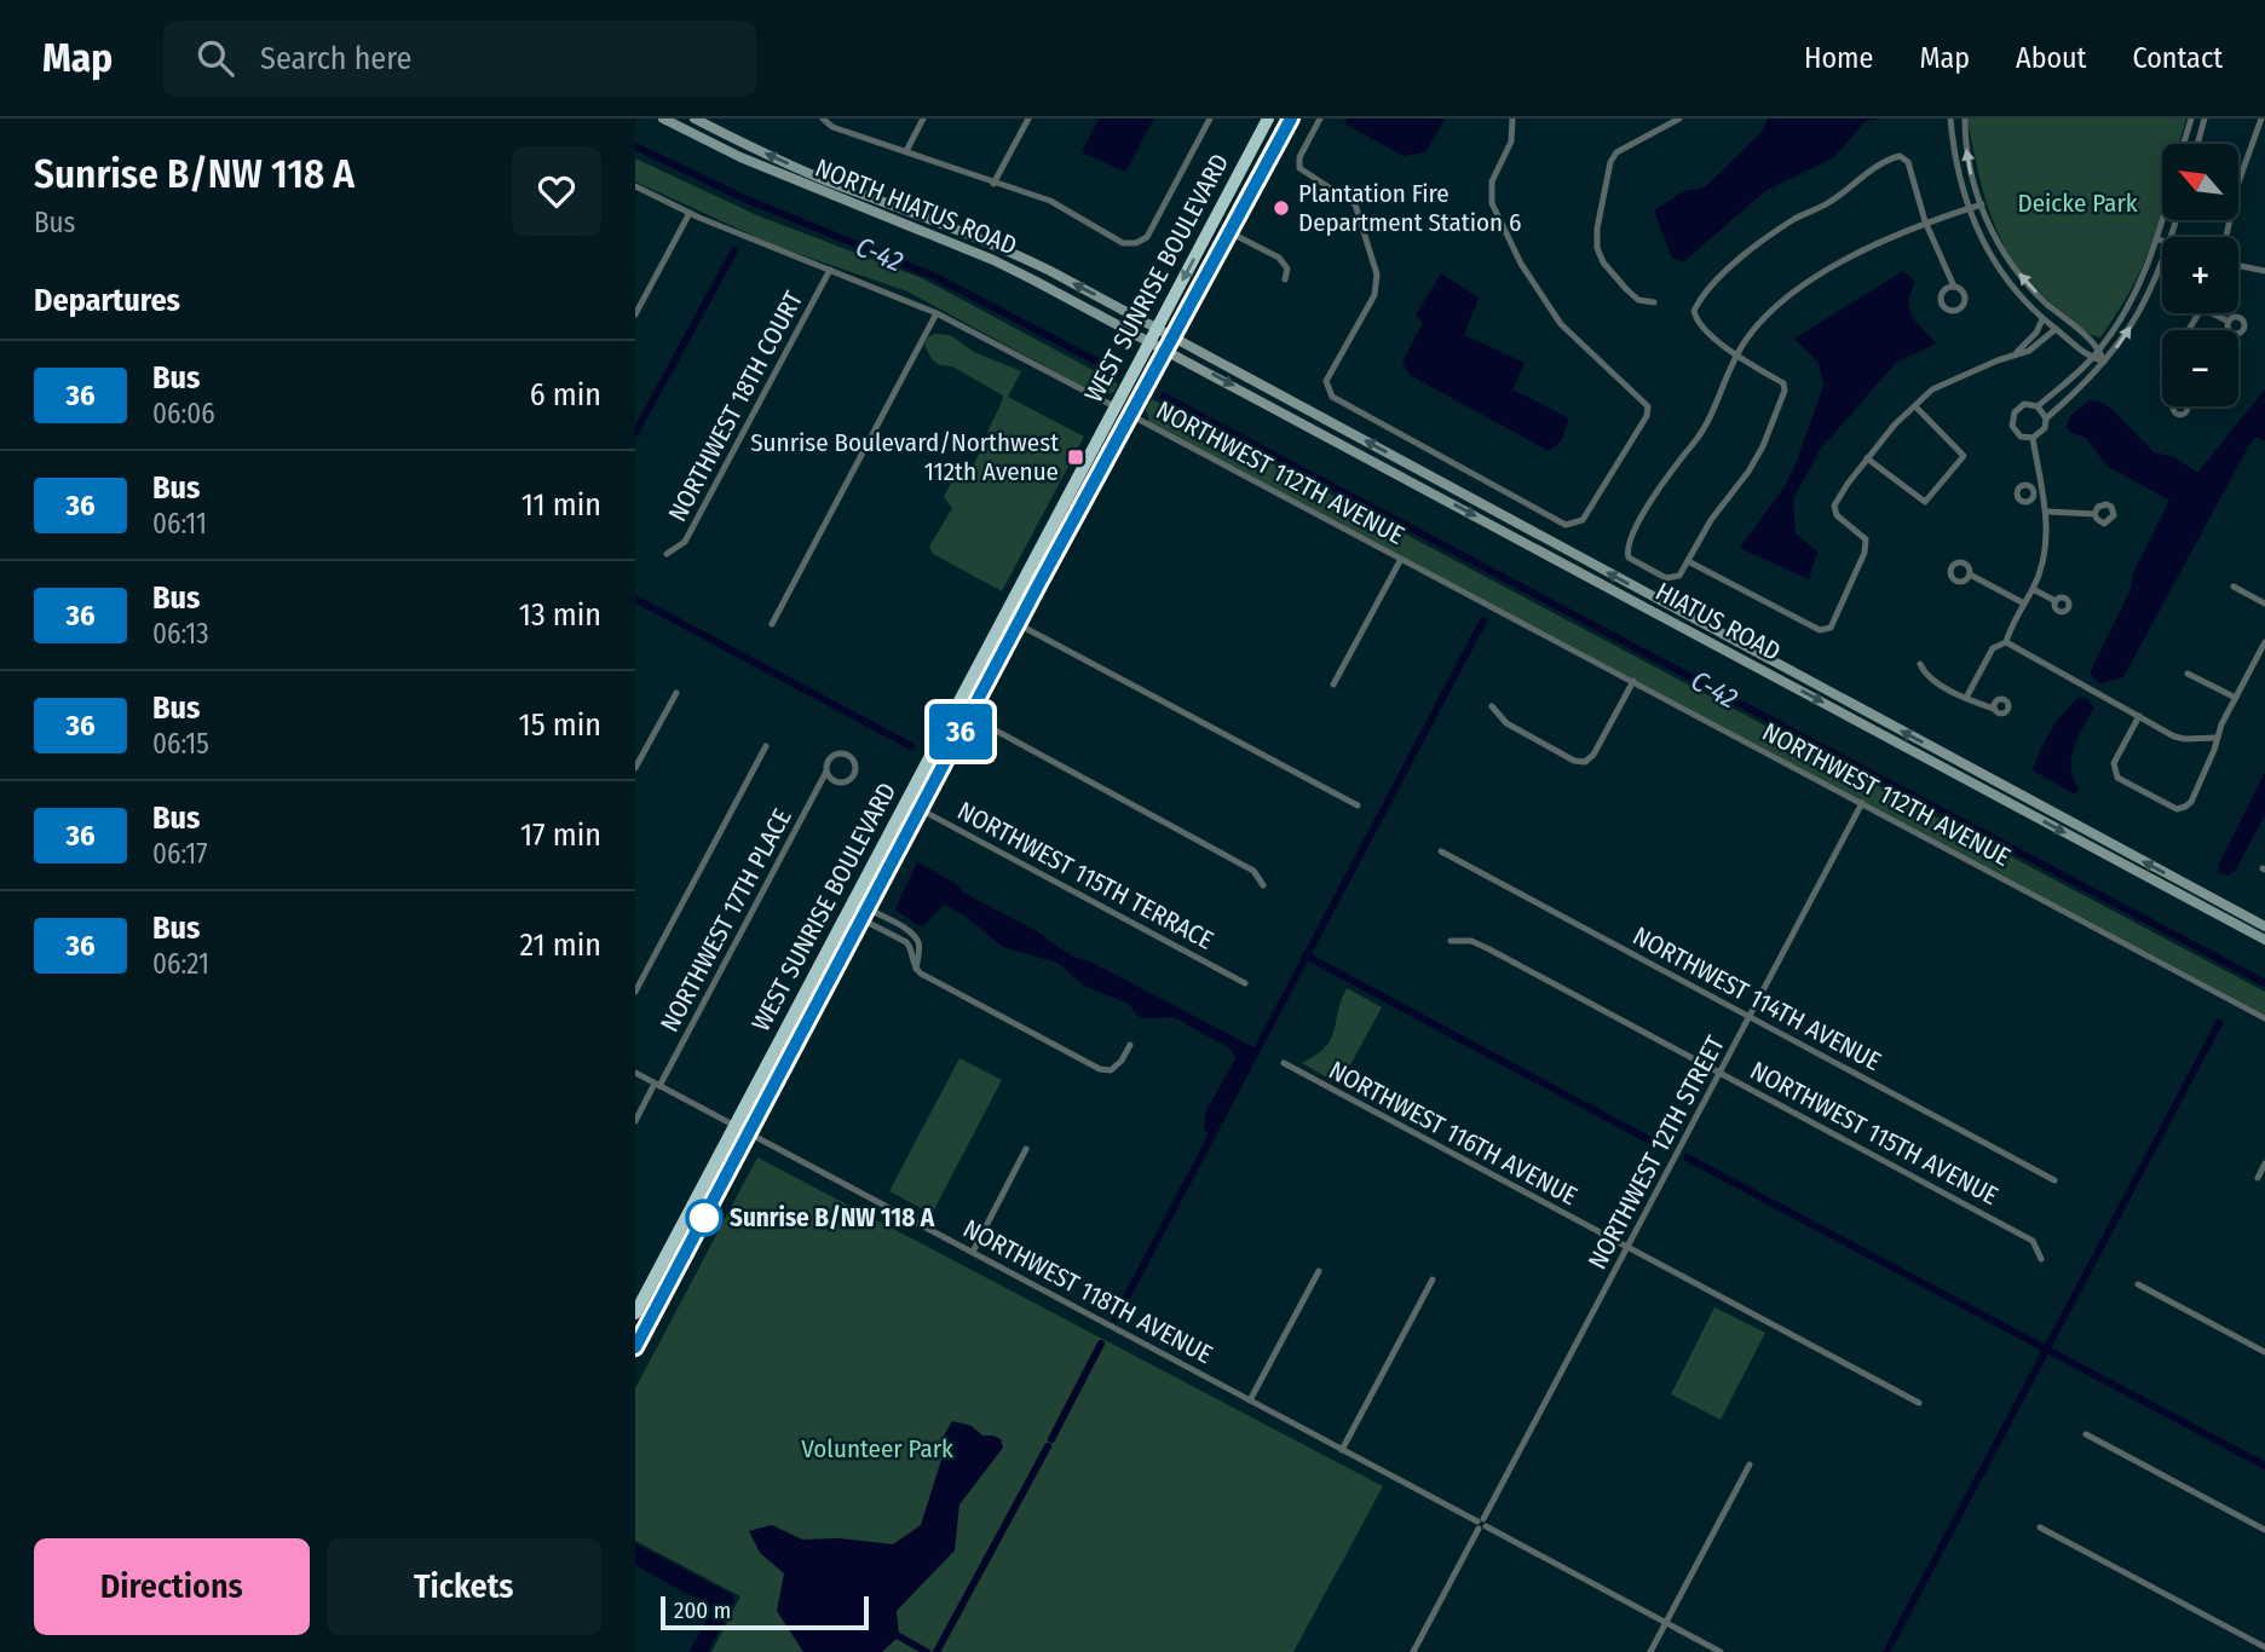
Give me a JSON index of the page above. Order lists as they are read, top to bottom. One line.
{"streets":{"highway":["WEST SUNRISE BOULEVARD"],"main road":["NORTH HIATUS ROAD","HIATUS ROAD"],"street":["NORTHWEST 18TH COURT","NORTHWEST 112TH AVENUE","NORTHWEST 115TH TERRACE","NORTHWEST 17TH PLACE","NORTHWEST 114TH AVENUE","NORTHWEST 116TH AVENUE","NORTHWEST 115TH AVENUE","NORTHWEST 12TH STREET","NORTHWEST 118TH AVENUE"]},"crossings":[["NORTH HIATUS ROAD","WEST SUNRISE BOULEVARD"],["NORTH HIATUS ROAD","HIATUS ROAD"],["WEST SUNRISE BOULEVARD","NORTHWEST 112TH AVENUE"],["WEST SUNRISE BOULEVARD","HIATUS ROAD"],["WEST SUNRISE BOULEVARD","NORTHWEST 115TH TERRACE"],["WEST SUNRISE BOULEVARD","NORTHWEST 118TH AVENUE"],["NORTHWEST 112TH AVENUE","NORTHWEST 12TH STREET"],["NORTHWEST 17TH PLACE","NORTHWEST 118TH AVENUE"],["NORTHWEST 114TH AVENUE","NORTHWEST 12TH STREET"],["NORTHWEST 116TH AVENUE","NORTHWEST 12TH STREET"],["NORTHWEST 115TH AVENUE","NORTHWEST 12TH STREET"],["NORTHWEST 12TH STREET","NORTHWEST 118TH AVENUE"]],"water":["C-42"],"parks":["Deicke Park","Volunteer Park"],"places":{"other":["Plantation Fire Department Station 6","Sunrise B/NW 118 A"],"transit":["Sunrise Boulevard/Northwest 112th Avenue"]},"lines":["bus line 36"],"scale_bar":"200 m","north":"top left","page":{"header":"Map","search":"Search here","nav":["Home","Map","About","Contact"],"heading":[["Sunrise B/NW 118 A","Bus"],"Departures"],"on_map":"36","map_buttons":["+","−"],"list":[{"mark":"36","name":"Bus","note":"06:06","value":"6 min"},{"mark":"36","name":"Bus","note":"06:11","value":"11 min"},{"mark":"36","name":"Bus","note":"06:13","value":"13 min"},{"mark":"36","name":"Bus","note":"06:15","value":"15 min"},{"mark":"36","name":"Bus","note":"06:17","value":"17 min"},{"mark":"36","name":"Bus","note":"06:21","value":"21 min"}],"buttons":["Directions","Tickets"],"scale":"200 m"}}
